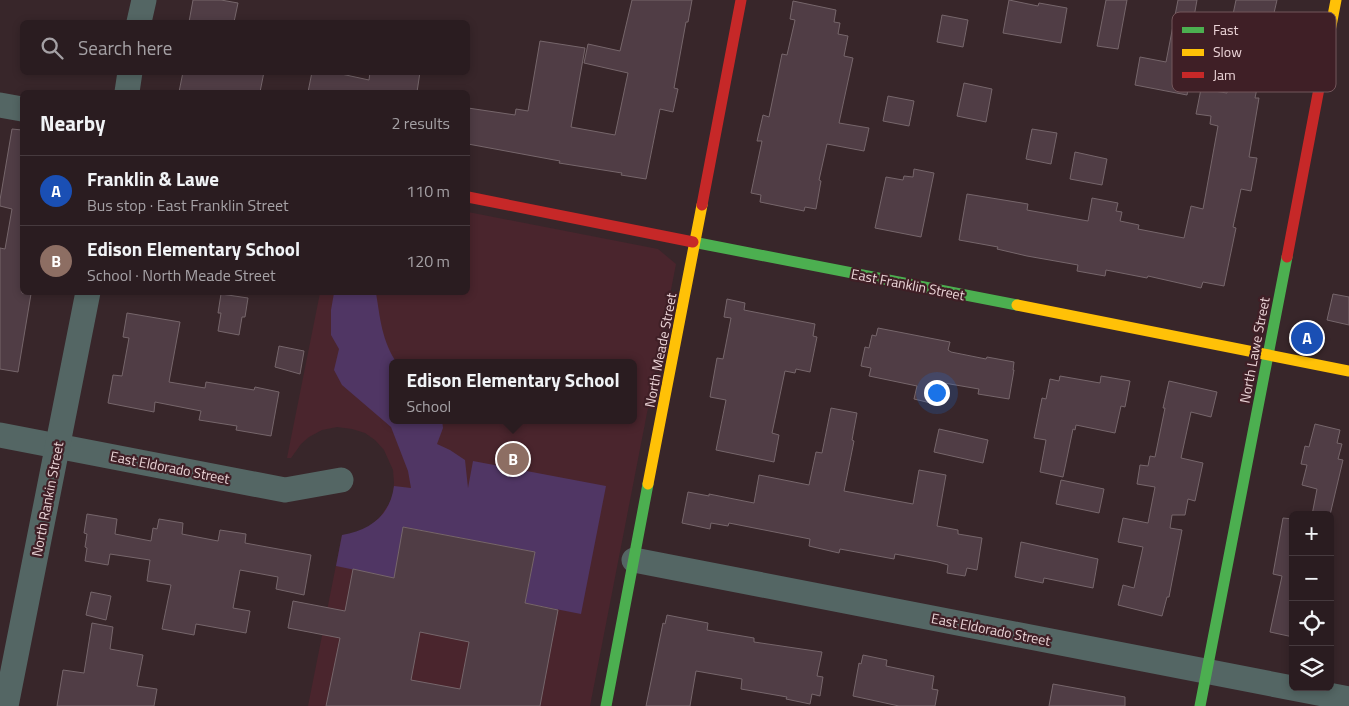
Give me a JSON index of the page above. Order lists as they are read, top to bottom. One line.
{"streets":{"street":["East Franklin Street","North Meade Street","North Lawe Street","East Eldorado Street","North Rankin Street"]},"crossings":[["East Franklin Street","North Meade Street"],["East Franklin Street","North Lawe Street"],["North Meade Street","East Eldorado Street"],["North Lawe Street","East Eldorado Street"],["East Eldorado Street","North Rankin Street"]],"legend":["Fast","Slow","Jam"],"page":{"search":"Search here","heading":["Nearby","2 results"],"list":[{"mark":"A","name":"Franklin & Lawe","note":"Bus stop · East Franklin Street","value":"110 m"},{"mark":"B","name":"Edison Elementary School","note":"School · North Meade Street","value":"120 m"}],"pins":["A","B"],"popup":["Edison Elementary School","School"],"map_buttons":["+","−"]}}
